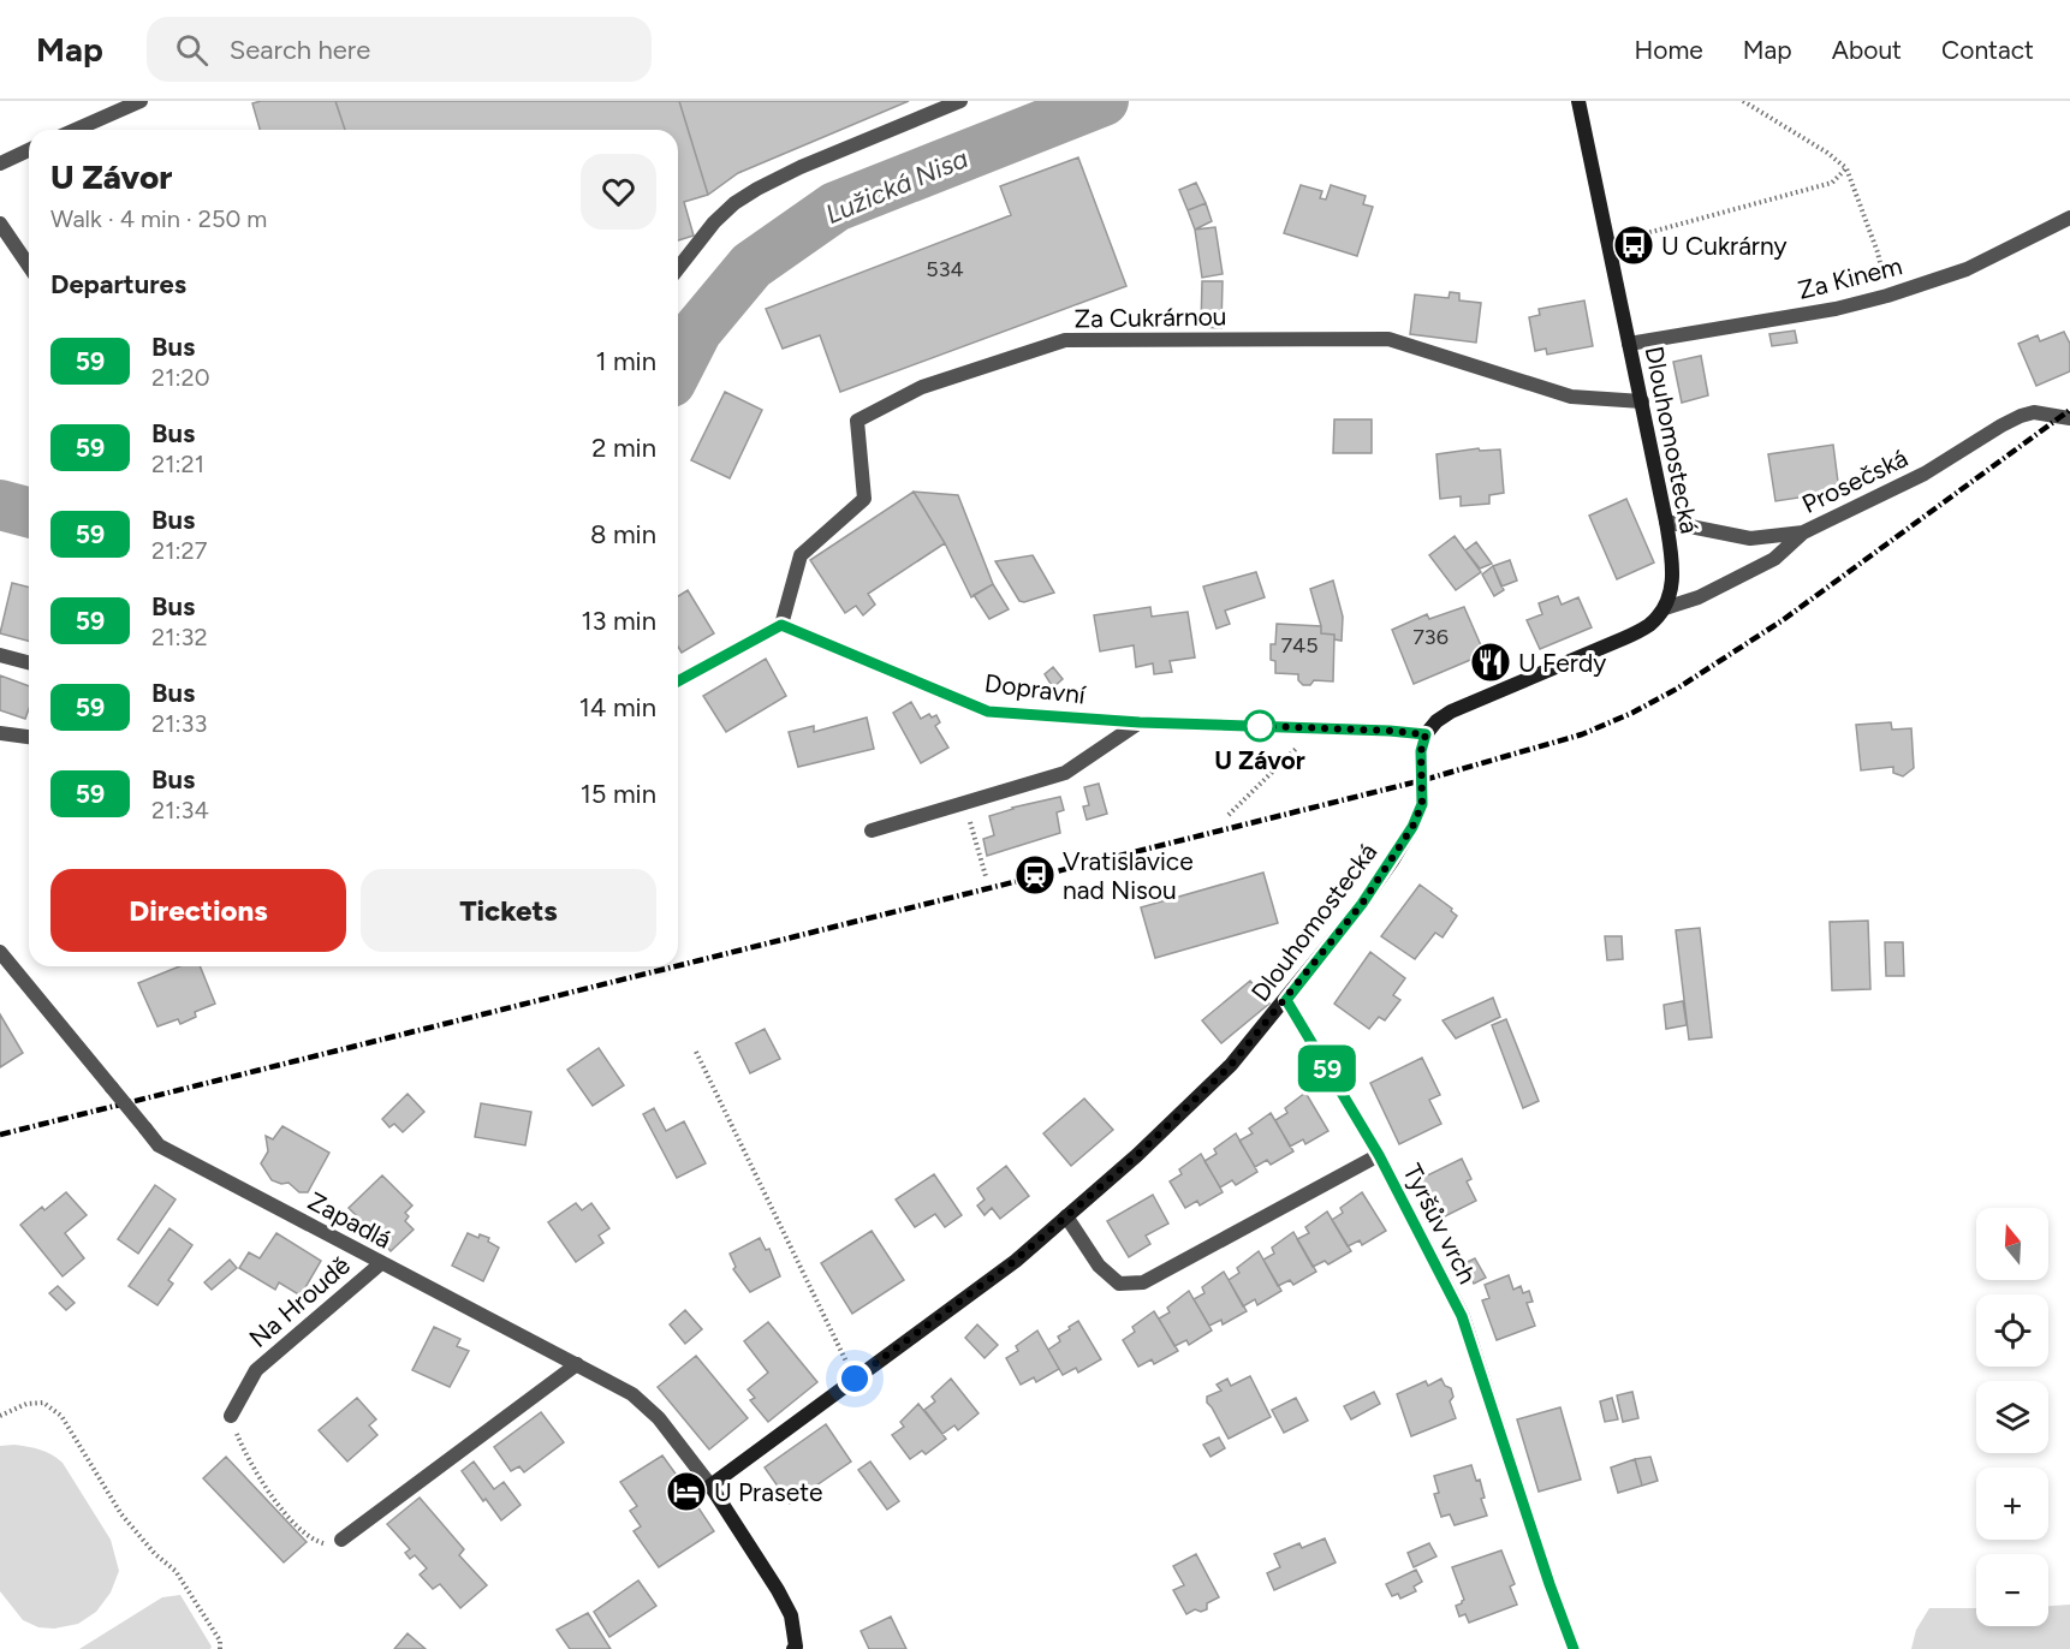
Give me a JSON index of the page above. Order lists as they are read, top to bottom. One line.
{"streets":{"street":["Za Kinem","Za Cukrárnou","Dlouhomostecká","Prosečská","Dopravní","Zapadlá","Tyršův vrch","Na Hroudě"]},"crossings":[["Za Kinem","Dlouhomostecká"],["Za Cukrárnou","Dlouhomostecká"],["Za Cukrárnou","Dopravní"],["Dlouhomostecká","Prosečská"],["Dlouhomostecká","Dopravní"],["Dlouhomostecká","Zapadlá"],["Dlouhomostecká","Tyršův vrch"],["Zapadlá","Na Hroudě"]],"water":["Lužická Nisa"],"places":{"bus stop":["U Cukrárny"],"restaurant":["U Ferdy"],"other":["U Závor"],"station":["Vratislavice nad Nisou"],"hotel":["U Prasete"]},"lines":["bus line 59"],"house_numbers":["534","736","745"],"north":"top","page":{"header":"Map","search":"Search here","nav":["Home","Map","About","Contact"],"on_map":"59","heading":[["U Závor","Walk · 4 min · 250 m"],"Departures"],"list":[{"mark":"59","name":"Bus","note":"21:20","value":"1 min"},{"mark":"59","name":"Bus","note":"21:21","value":"2 min"},{"mark":"59","name":"Bus","note":"21:27","value":"8 min"},{"mark":"59","name":"Bus","note":"21:32","value":"13 min"},{"mark":"59","name":"Bus","note":"21:33","value":"14 min"},{"mark":"59","name":"Bus","note":"21:34","value":"15 min"}],"buttons":["Directions","Tickets"],"map_buttons":["+","−"]}}
